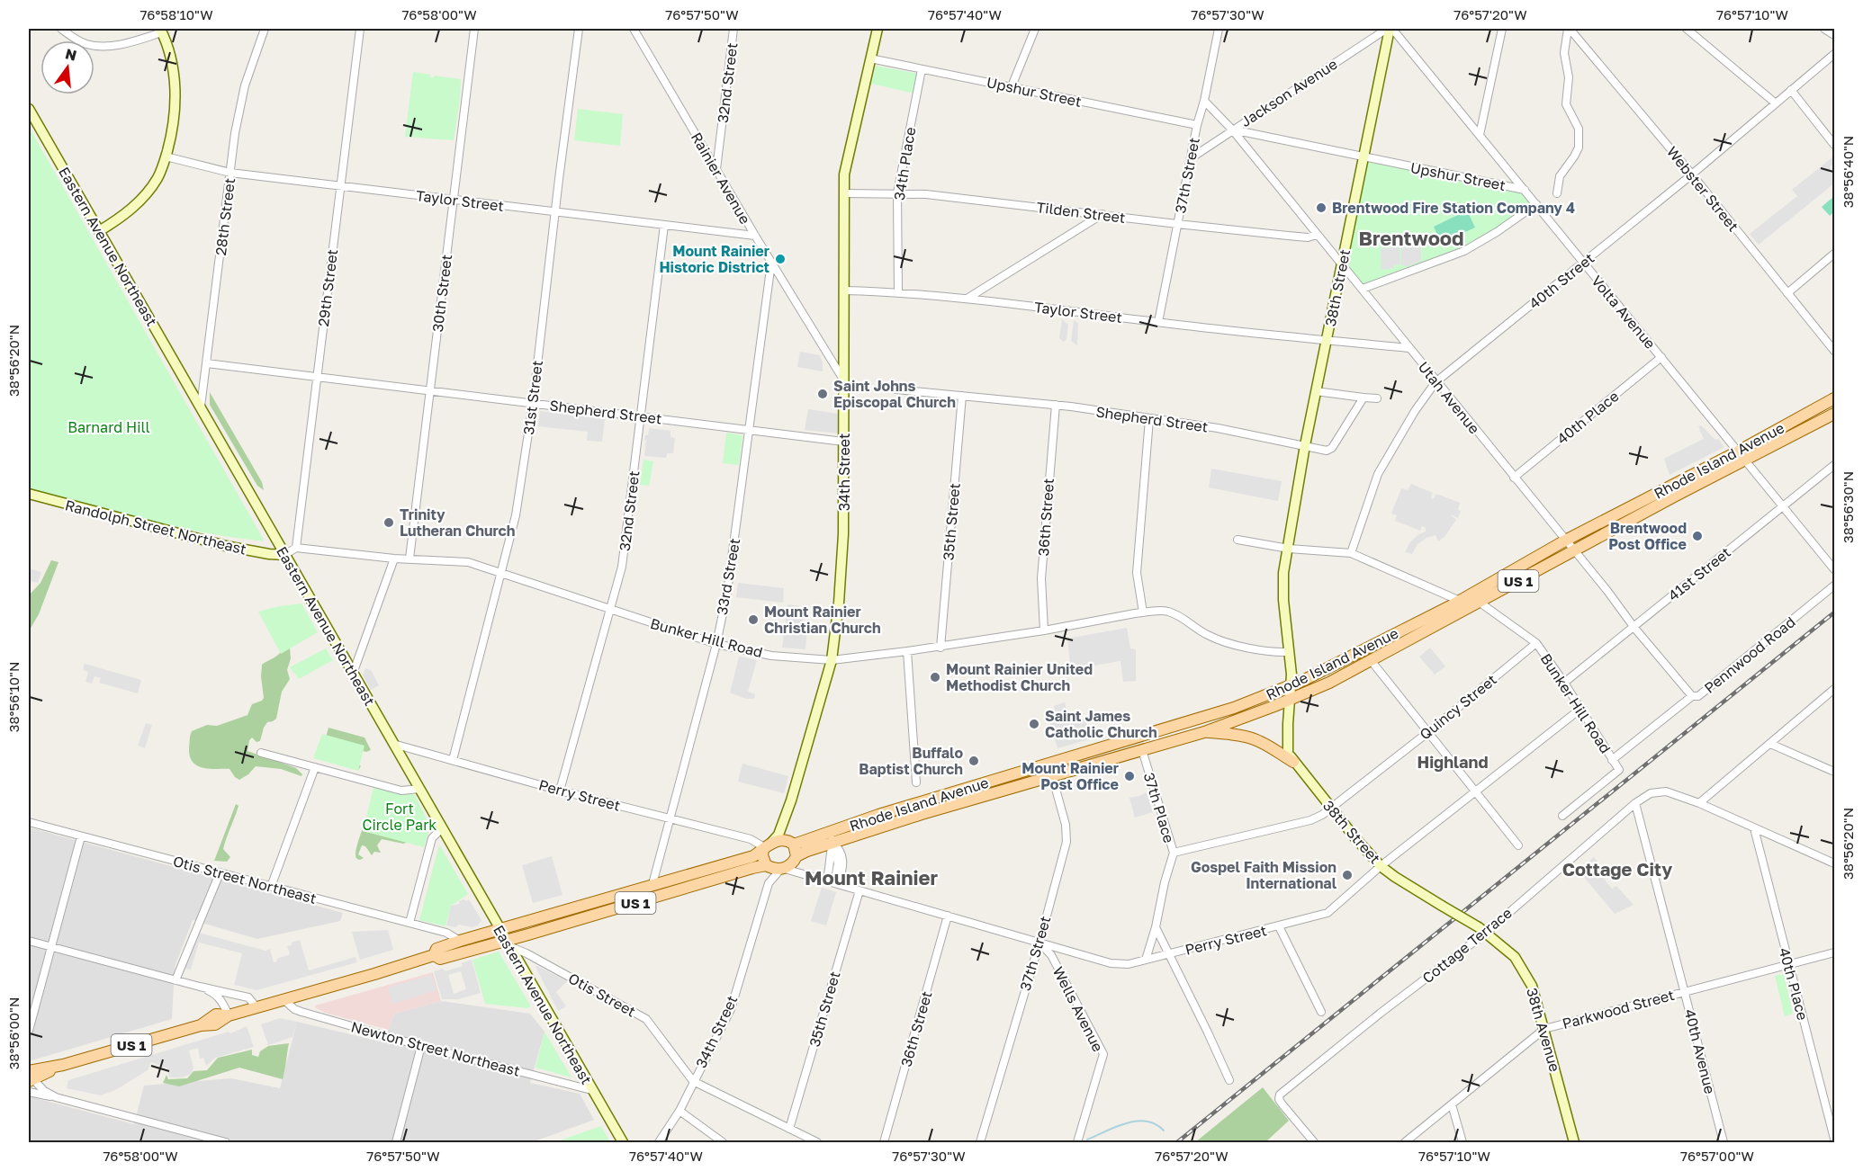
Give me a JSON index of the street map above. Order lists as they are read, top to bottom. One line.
{"streets":{"main road":["Eastern Avenue Northeast","38th Street","Rhode Island Avenue","34th Street","Randolph Street Northeast","US 1","38th Avenue"],"street":["32nd Street","Upshur Street","Jackson Avenue","34th Place","37th Street","Rainier Avenue","Webster Street","Taylor Street","Tilden Street","28th Street","40th Street","29th Street","30th Street","Volta Avenue","31st Street","Utah Avenue","Shepherd Street","40th Place","36th Street","35th Street","41st Street","33rd Street","Bunker Hill Road","Pennwood Road","Quincy Street","Perry Street","37th Place","Otis Street Northeast","Cottage Terrace","Otis Street","Wells Avenue","Parkwood Street","Newton Street Northeast","40th Avenue"]},"crossings":[["32nd Street","Rainier Avenue"],["32nd Street","Taylor Street"],["32nd Street","Shepherd Street"],["32nd Street","Bunker Hill Road"],["32nd Street","Perry Street"],["Upshur Street","Jackson Avenue"],["Upshur Street","34th Place"],["Upshur Street","37th Street"],["Upshur Street","38th Street"],["Upshur Street","Volta Avenue"],["Upshur Street","Utah Avenue"],["Upshur Street","34th Street"],["Jackson Avenue","37th Street"],["Jackson Avenue","38th Street"],["Jackson Avenue","Volta Avenue"],["Jackson Avenue","Utah Avenue"],["34th Place","Taylor Street"],["34th Place","Tilden Street"],["37th Street","Taylor Street"],["37th Street","Tilden Street"],["37th Street","Utah Avenue"],["37th Street","Rhode Island Avenue"],["37th Street","Perry Street"],["37th Street","Wells Avenue"],["Rainier Avenue","Taylor Street"],["Rainier Avenue","34th Street"],["Rainier Avenue","33rd Street"],["Webster Street","40th Street"],["Taylor Street","28th Street"],["Taylor Street","29th Street"],["Taylor Street","38th Street"],["Taylor Street","30th Street"],["Taylor Street","31st Street"],["Taylor Street","Utah Avenue"],["Taylor Street","34th Street"],["Tilden Street","Utah Avenue"],["Tilden Street","34th Street"],["28th Street","Eastern Avenue Northeast"],["28th Street","Shepherd Street"],["Eastern Avenue Northeast","Randolph Street Northeast"],["Eastern Avenue Northeast","US 1"],["Eastern Avenue Northeast","Perry Street"],["Eastern Avenue Northeast","Otis Street"],["Eastern Avenue Northeast","Newton Street Northeast"],["40th Street","Volta Avenue"],["40th Street","Utah Avenue"],["29th Street","Shepherd Street"],["29th Street","Bunker Hill Road"],["38th Street","Volta Avenue"],["38th Street","Utah Avenue"],["38th Street","Shepherd Street"],["38th Street","Rhode Island Avenue"],["38th Street","Bunker Hill Road"],["38th Street","Quincy Street"],["38th Street","Perry Street"],["38th Street","Cottage Terrace"],["38th Street","38th Avenue"],["30th Street","Shepherd Street"],["30th Street","Bunker Hill Road"],["Volta Avenue","40th Place"],["Volta Avenue","Rhode Island Avenue"],["Volta Avenue","41st Street"],["31st Street","Shepherd Street"],["31st Street","Bunker Hill Road"],["31st Street","Perry Street"],["Utah Avenue","40th Place"],["Utah Avenue","Rhode Island Avenue"],["Utah Avenue","41st Street"],["Utah Avenue","Pennwood Road"],["Shepherd Street","34th Street"],["Shepherd Street","36th Street"],["Shepherd Street","35th Street"],["Shepherd Street","33rd Street"],["40th Place","Parkwood Street"],["Rhode Island Avenue","34th Street"],["Rhode Island Avenue","US 1"],["Rhode Island Avenue","Bunker Hill Road"],["Rhode Island Avenue","Perry Street"],["Rhode Island Avenue","37th Place"],["34th Street","US 1"],["34th Street","Bunker Hill Road"],["34th Street","Perry Street"],["34th Street","Otis Street"],["36th Street","Bunker Hill Road"],["36th Street","Perry Street"],["35th Street","Bunker Hill Road"],["35th Street","Perry Street"],["35th Street","Otis Street"],["41st Street","Bunker Hill Road"],["33rd Street","US 1"],["33rd Street","Bunker Hill Road"],["33rd Street","Perry Street"],["US 1","Perry Street"],["US 1","Otis Street Northeast"],["US 1","Otis Street"],["US 1","Newton Street Northeast"],["Bunker Hill Road","Pennwood Road"],["Bunker Hill Road","Quincy Street"],["Bunker Hill Road","Perry Street"],["Quincy Street","37th Place"],["Perry Street","37th Place"],["Perry Street","Wells Avenue"],["Cottage Terrace","38th Avenue"],["Cottage Terrace","40th Avenue"],["Parkwood Street","38th Avenue"],["Parkwood Street","40th Avenue"]],"districts":["Brentwood","Highland","Cottage City","Mount Rainier"],"parks":["Barnard Hill","Fort Circle Park"],"places":["Brentwood Fire Station Company 4","Mount Rainier Historic District","Saint Johns Episcopal Church","Trinity Lutheran Church","Brentwood Post Office","Mount Rainier Christian Church","Mount Rainier United Methodist Church","Saint James Catholic Church","Buffalo Baptist Church","Mount Rainier Post Office","Gospel Faith Mission International"],"north":"top","coordinates":["76°58'10\"W","76°58'00\"W","76°57'50\"W","76°57'40\"W","76°57'30\"W","76°57'20\"W","76°57'10\"W","38°56'40\"N","38°56'20\"N","38°56'30\"N","38°56'10\"N","38°56'00\"N","76°57'00\"W"]}
